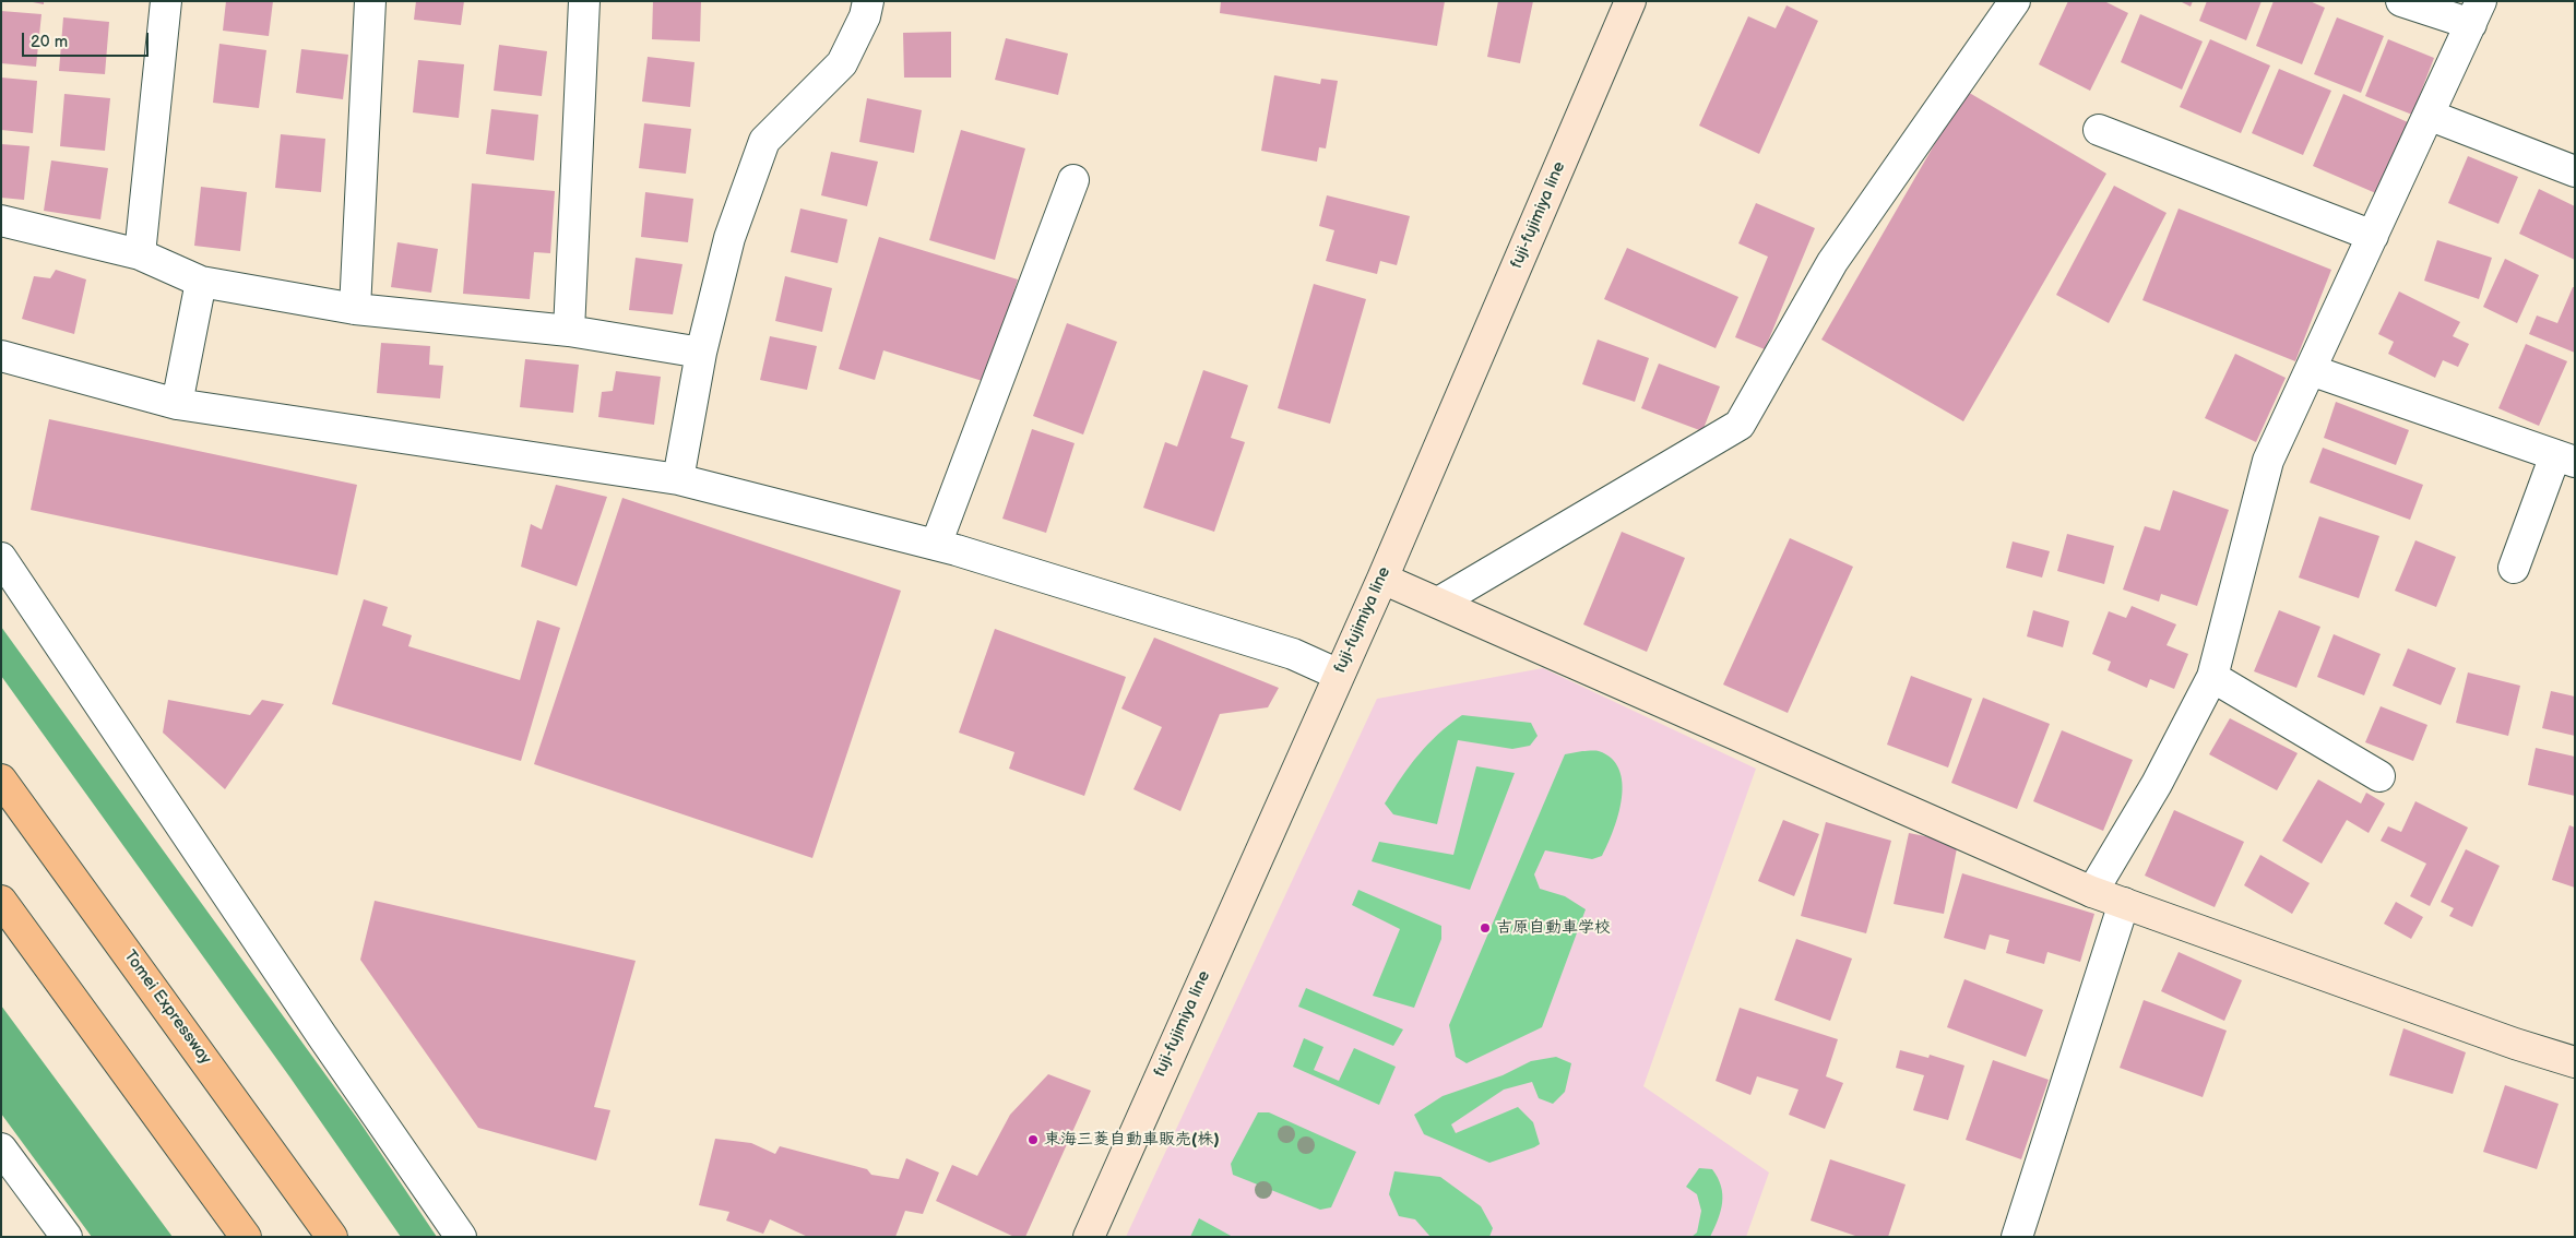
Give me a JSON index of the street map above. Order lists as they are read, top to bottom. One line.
{"streets":{"highway":["Tomei Expressway"],"main road":["fuji-fujimiya line"]},"places":["吉原自動車学校","東海三菱自動車販売(株)"],"scale_bar":"20 m"}
